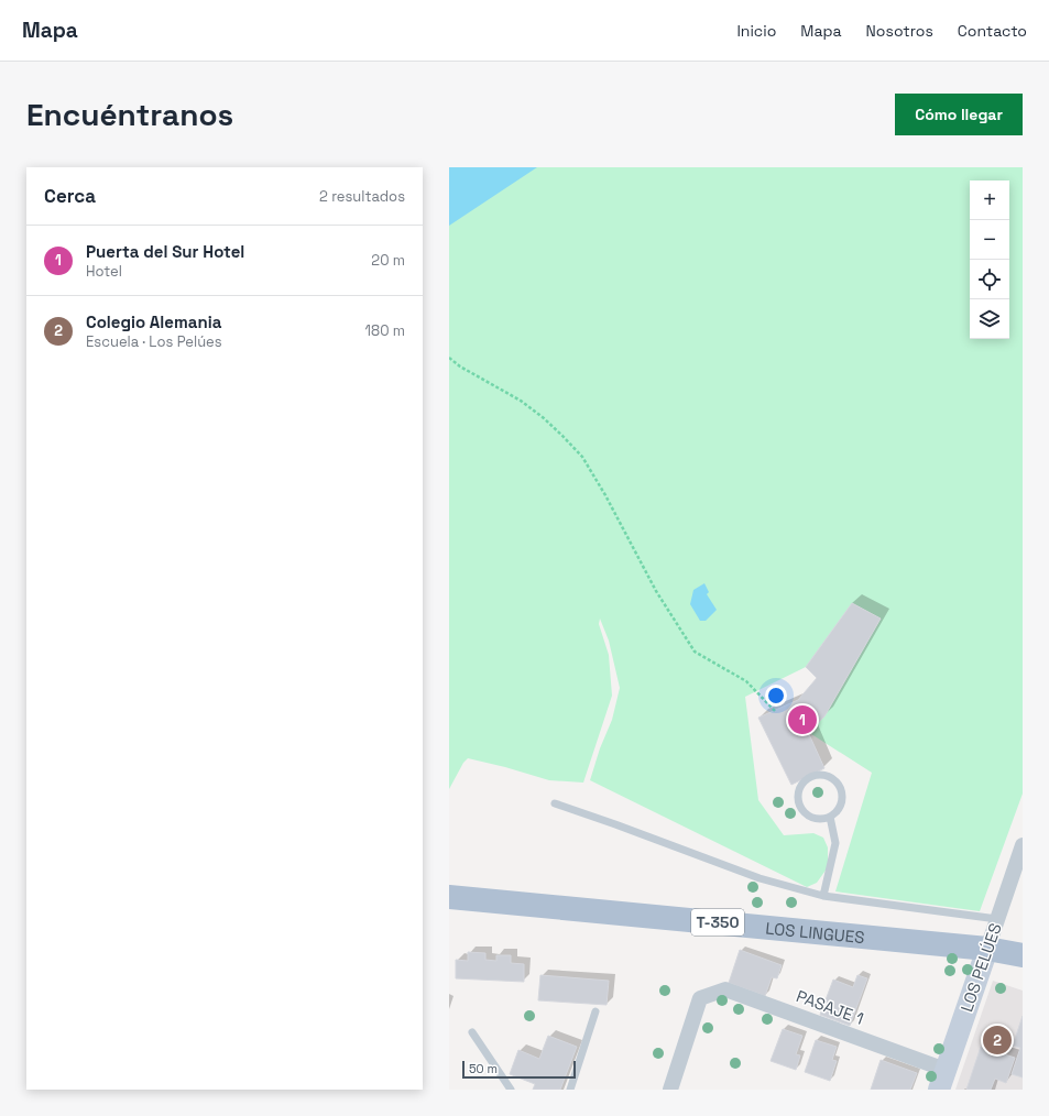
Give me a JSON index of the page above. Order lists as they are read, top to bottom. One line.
{"streets":{"main road":["T-350","LOS LINGUES"],"street":["LOS PELÚES","PASAJE 1"]},"crossings":[["LOS LINGUES","LOS PELÚES"],["LOS PELÚES","PASAJE 1"]],"scale_bar":"50 m","page":{"header":"Mapa","nav":["Inicio","Mapa","Nosotros","Contacto"],"buttons":"Cómo llegar","title":"Encuéntranos","heading":["Cerca","2 resultados"],"map_buttons":["+","−"],"list":[{"mark":"1","name":"Puerta del Sur Hotel","note":"Hotel","value":"20 m"},{"mark":"2","name":"Colegio Alemania","note":"Escuela · Los Pelúes","value":"180 m"}],"pins":["1","2"],"scale":"50 m"}}
